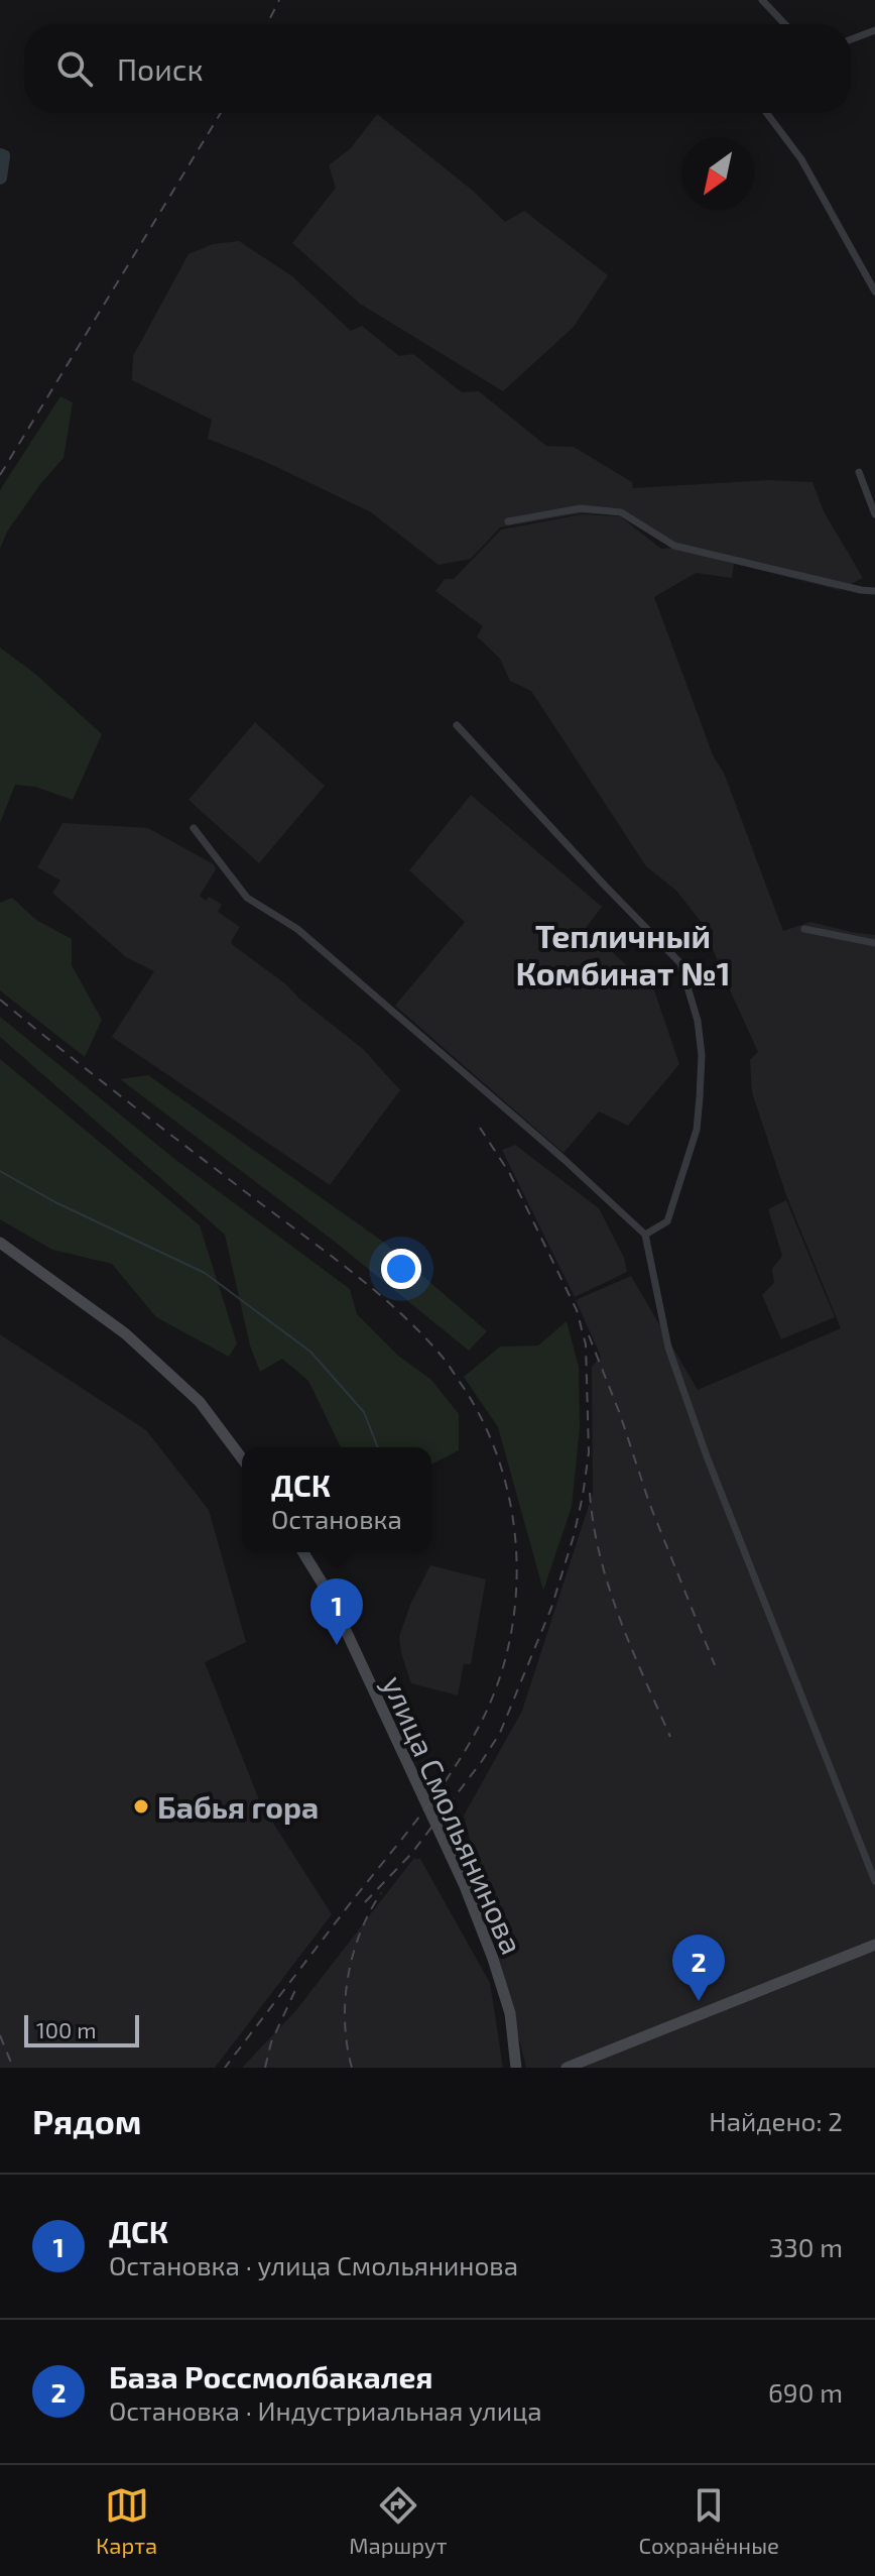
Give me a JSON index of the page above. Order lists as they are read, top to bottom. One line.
{"streets":{"street":["улица Смольянинова"]},"districts":["Тепличный Комбинат №1"],"places":["Бабья гора"],"scale_bar":"100 m","north":"bottom left","page":{"search":"Поиск","popup":["ДСК","Остановка"],"pins":["1","2"],"scale":"100 m","heading":["Рядом","Найдено: 2"],"list":[{"mark":"1","name":"ДСК","note":"Остановка · улица Смольянинова","value":"330 m"},{"mark":"2","name":"База Россмолбакалея","note":"Остановка · Индустриальная улица","value":"690 m"}],"nav":["Карта","Маршрут","Сохранённые"]}}
